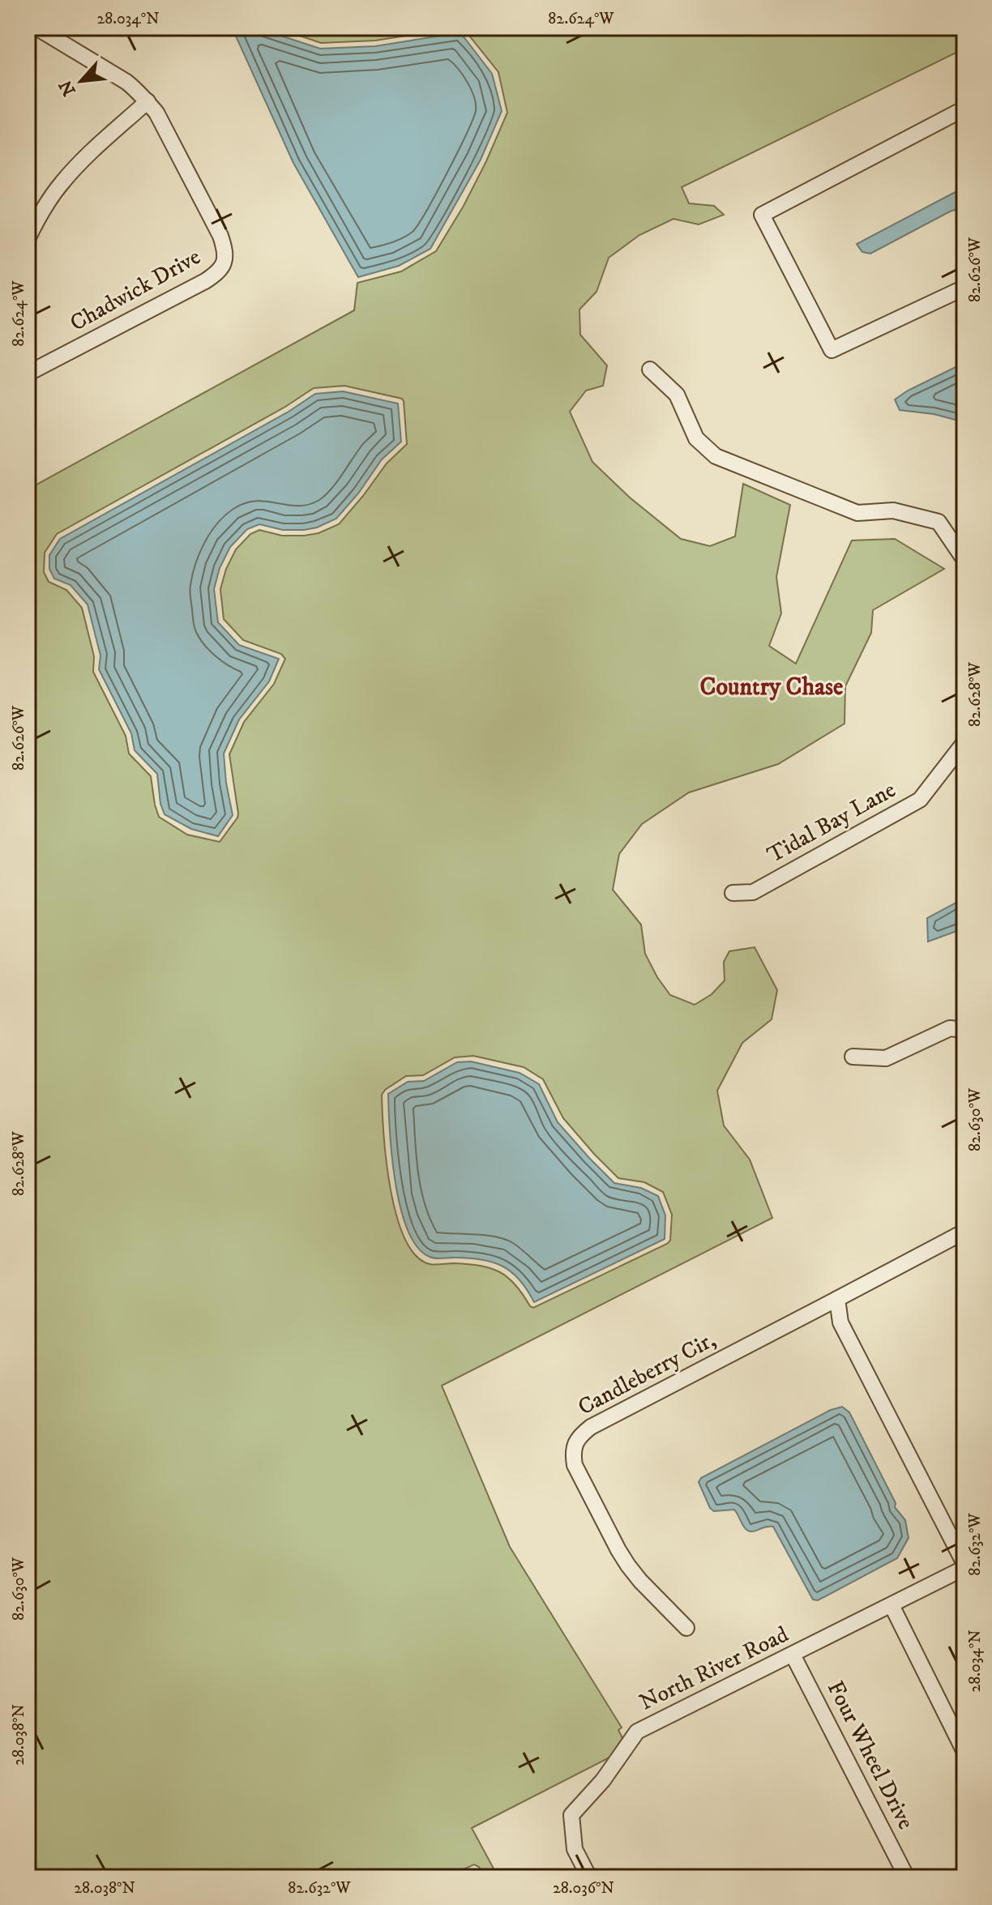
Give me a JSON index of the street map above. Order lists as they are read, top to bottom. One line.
{"streets":{"street":["Chadwick Drive","Tidal Bay Lane","Candleberry Cir,","North River Road","Four Wheel Drive"]},"crossings":[["Candleberry Cir,","North River Road"],["North River Road","Four Wheel Drive"]],"districts":["Country Chase"],"north":"bottom left","coordinates":["28.034°N","82.624°W","82.626°W","82.628°W","82.630°W","82.632°W","28.038°N","28.036°N"]}
